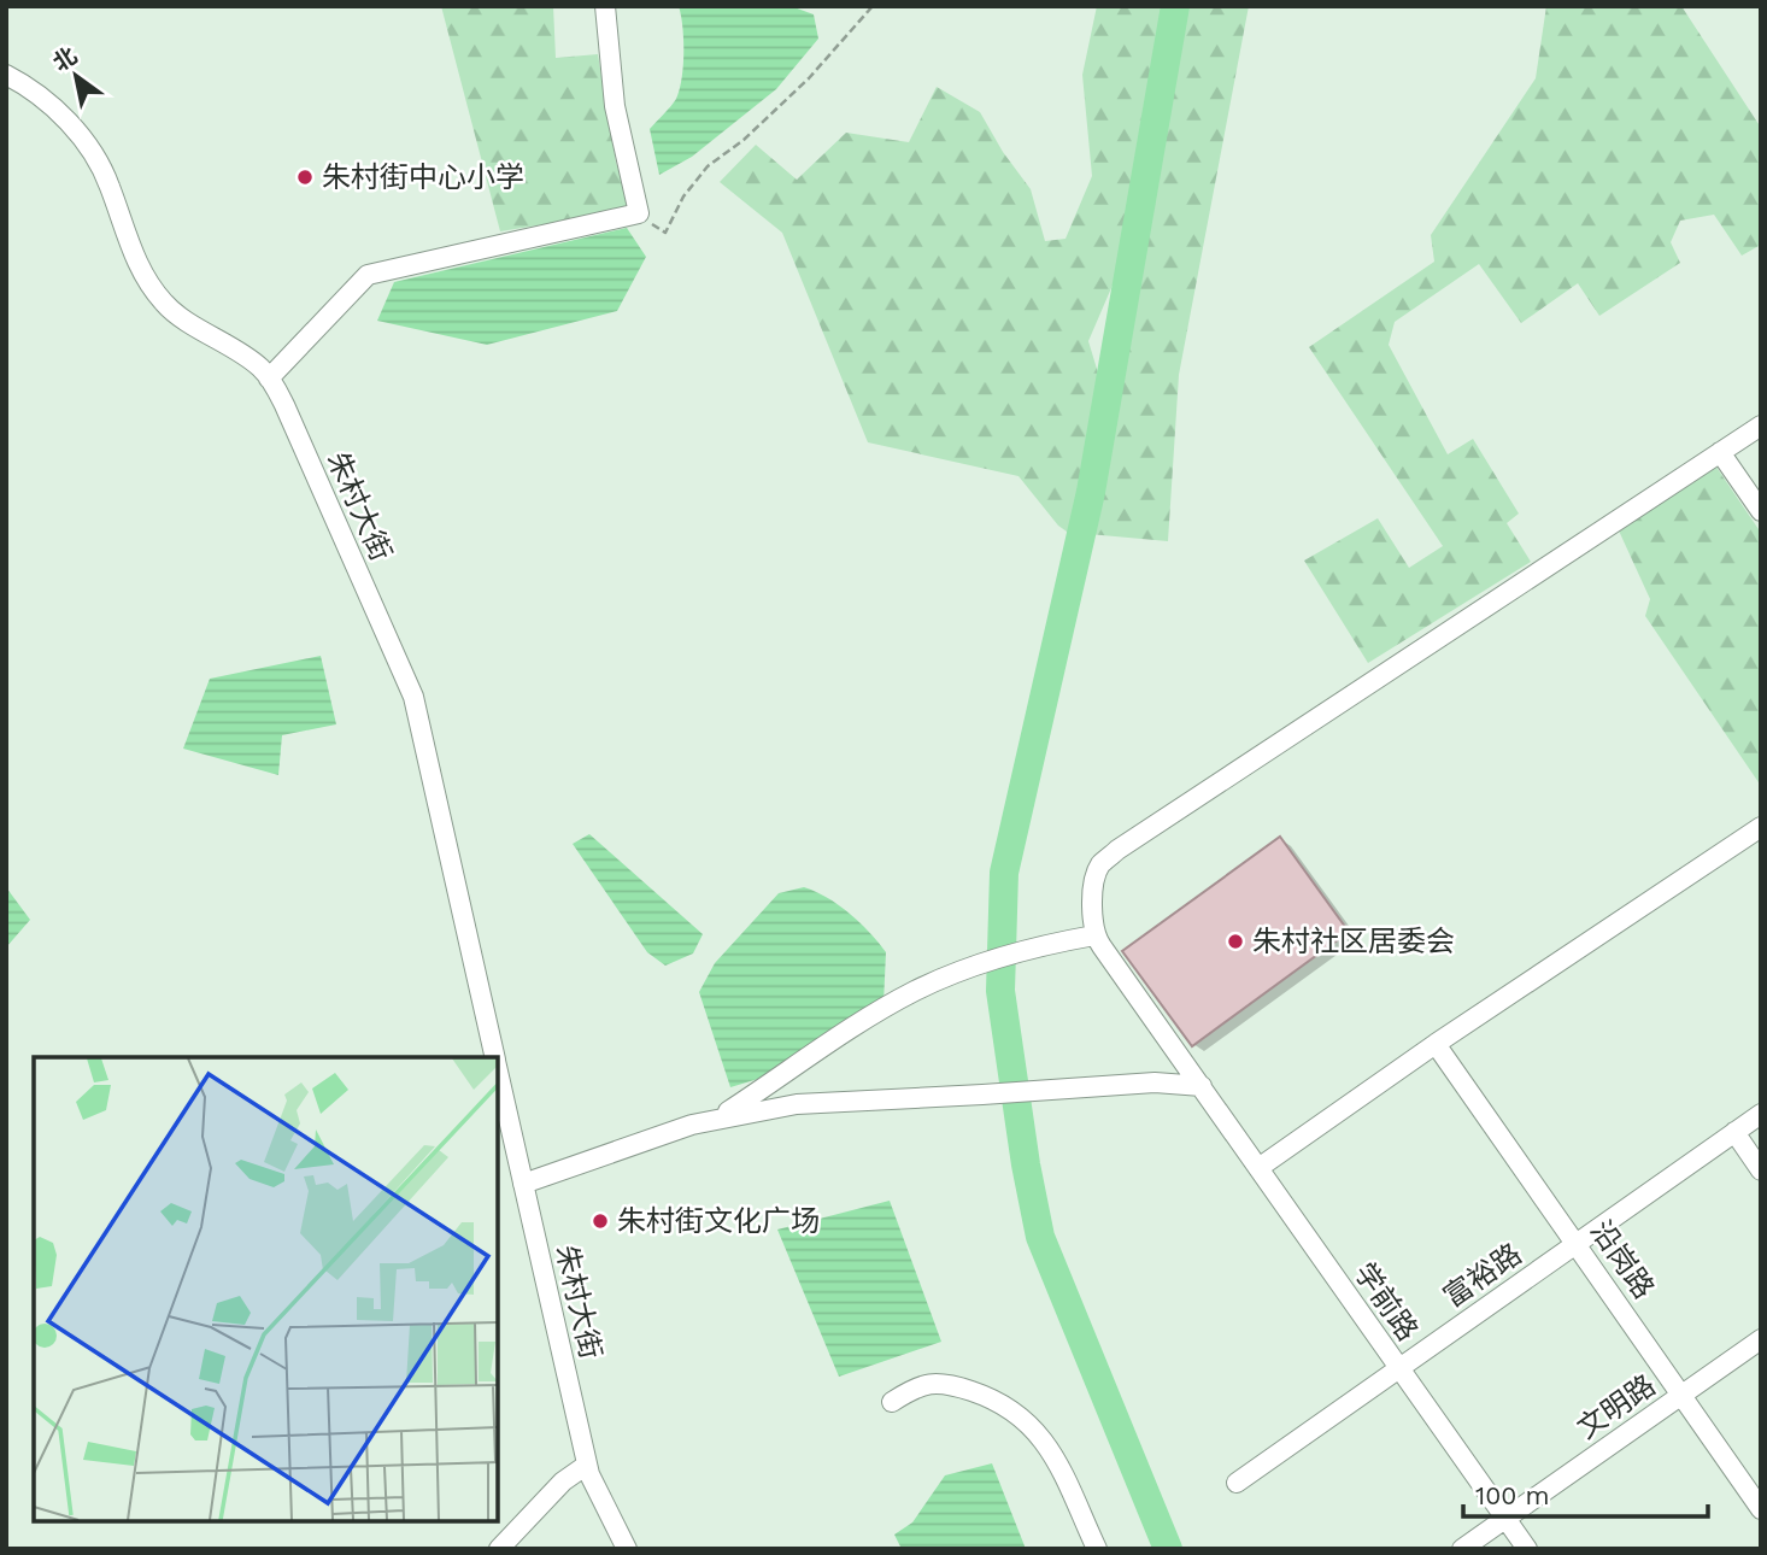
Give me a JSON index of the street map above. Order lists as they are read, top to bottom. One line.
{"streets":{"street":["朱村大街","沿岗路","富裕路","学前路","文明路"]},"crossings":[["沿岗路","富裕路"],["沿岗路","文明路"],["富裕路","学前路"],["学前路","文明路"]],"places":["朱村街中心小学","朱村社区居委会","朱村街文化广场"],"scale_bar":"100 m","north":"top left"}
